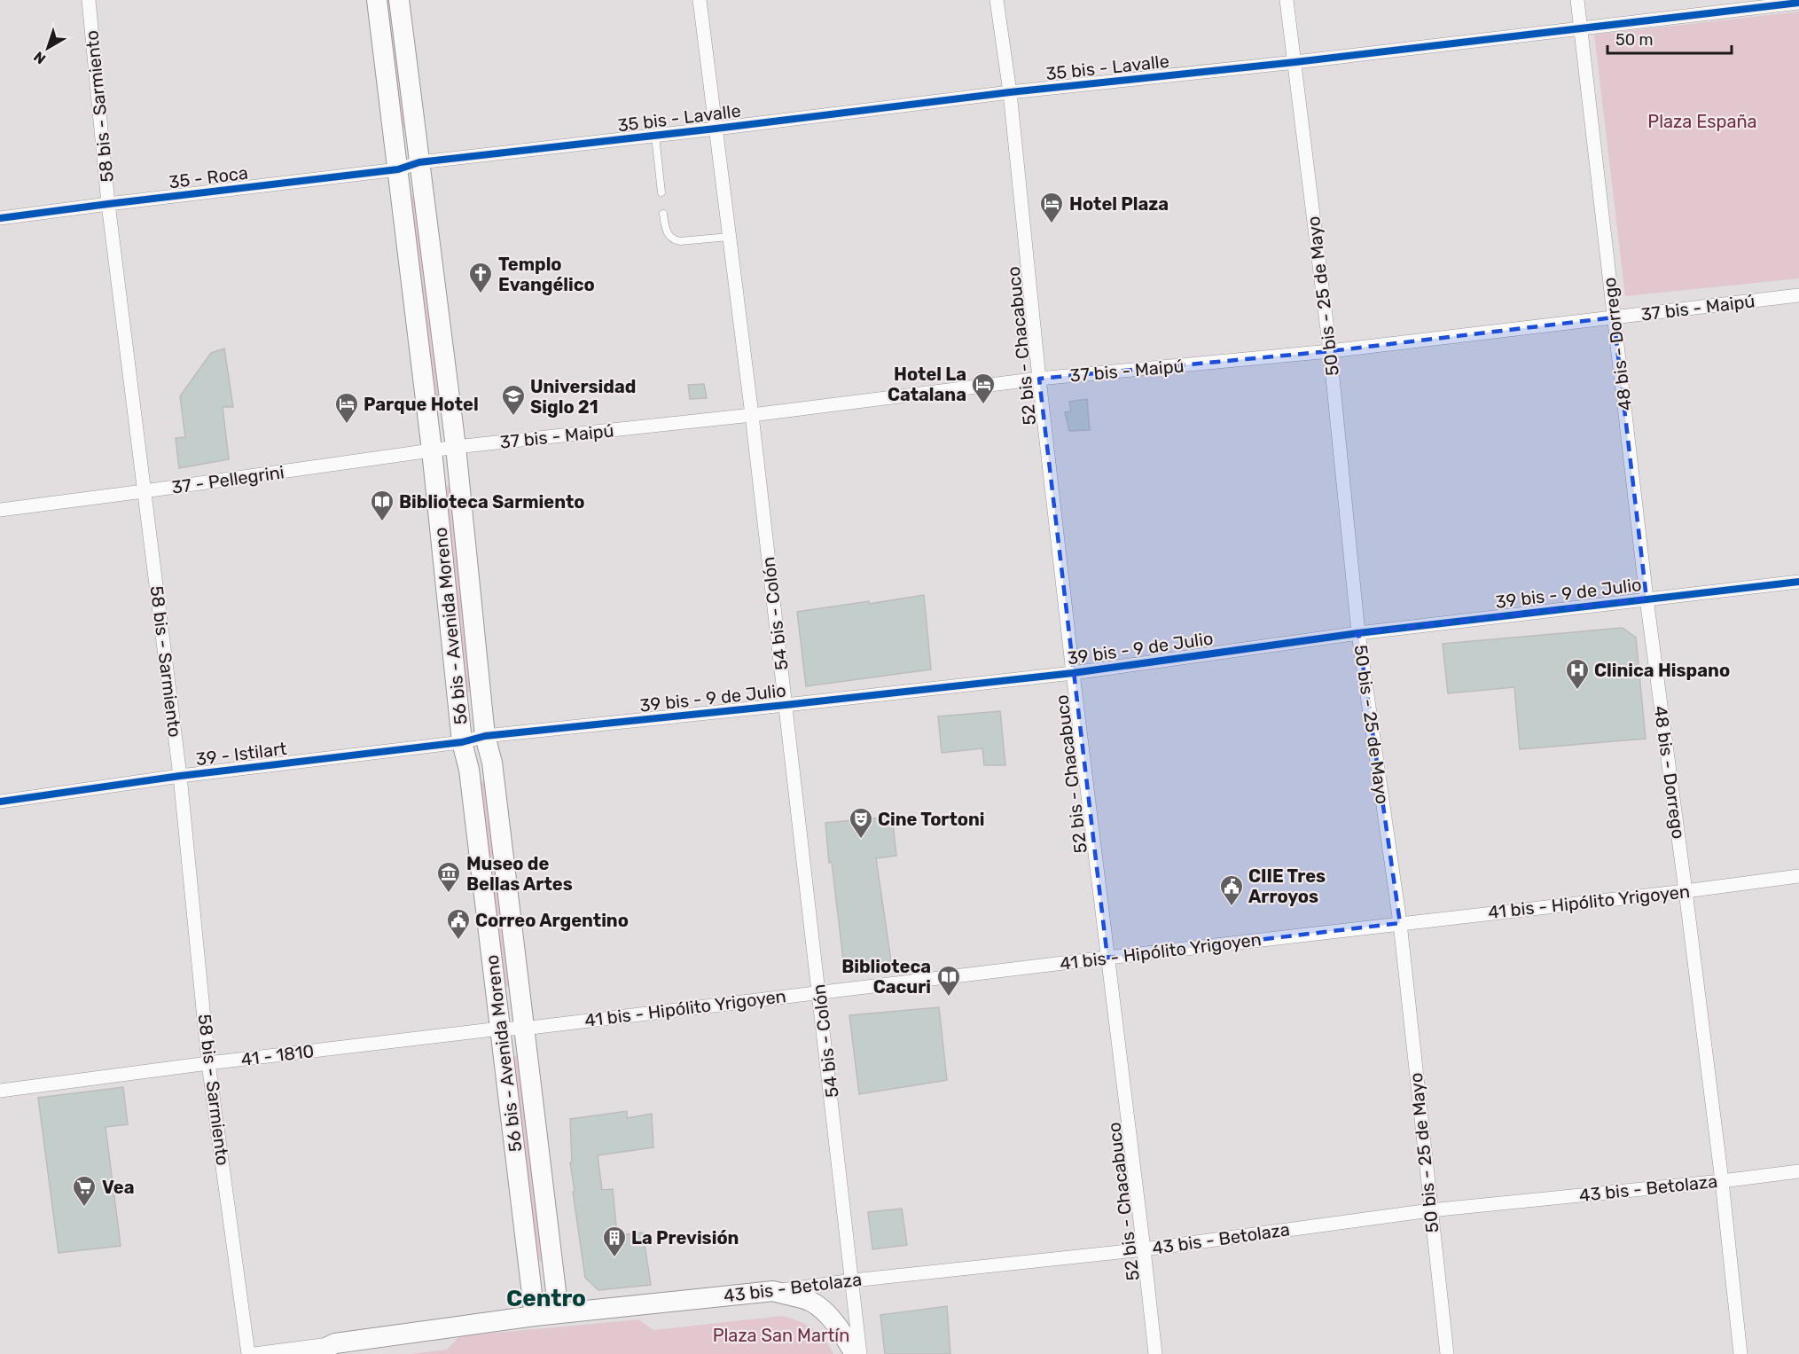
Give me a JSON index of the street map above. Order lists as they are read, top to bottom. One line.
{"streets":{"main road":["56 bis - Avenida Moreno","43 bis - Betolaza"],"street":["35 bis - Lavalle","58 bis - Sarmiento","35 - Roca","50 bis - 25 de Mayo","37 bis - Maipú","48 bis - Dorrego","52 bis - Chacabuco","37 - Pellegrini","39 bis - 9 de Julio","54 bis - Colón","39 - Istilart","41 bis - Hipólito Yrigoyen","41 - 1810"]},"crossings":[["35 bis - Lavalle","35 - Roca"],["35 bis - Lavalle","50 bis - 25 de Mayo"],["35 bis - Lavalle","48 bis - Dorrego"],["35 bis - Lavalle","52 bis - Chacabuco"],["35 bis - Lavalle","54 bis - Colón"],["35 bis - Lavalle","56 bis - Avenida Moreno"],["58 bis - Sarmiento","35 - Roca"],["58 bis - Sarmiento","37 - Pellegrini"],["58 bis - Sarmiento","39 - Istilart"],["58 bis - Sarmiento","41 - 1810"],["35 - Roca","56 bis - Avenida Moreno"],["50 bis - 25 de Mayo","37 bis - Maipú"],["50 bis - 25 de Mayo","39 bis - 9 de Julio"],["50 bis - 25 de Mayo","41 bis - Hipólito Yrigoyen"],["50 bis - 25 de Mayo","43 bis - Betolaza"],["37 bis - Maipú","48 bis - Dorrego"],["37 bis - Maipú","52 bis - Chacabuco"],["37 bis - Maipú","37 - Pellegrini"],["37 bis - Maipú","54 bis - Colón"],["37 bis - Maipú","56 bis - Avenida Moreno"],["48 bis - Dorrego","39 bis - 9 de Julio"],["48 bis - Dorrego","41 bis - Hipólito Yrigoyen"],["48 bis - Dorrego","43 bis - Betolaza"],["52 bis - Chacabuco","39 bis - 9 de Julio"],["52 bis - Chacabuco","41 bis - Hipólito Yrigoyen"],["52 bis - Chacabuco","43 bis - Betolaza"],["37 - Pellegrini","56 bis - Avenida Moreno"],["39 bis - 9 de Julio","54 bis - Colón"],["39 bis - 9 de Julio","56 bis - Avenida Moreno"],["39 bis - 9 de Julio","39 - Istilart"],["54 bis - Colón","41 bis - Hipólito Yrigoyen"],["54 bis - Colón","43 bis - Betolaza"],["56 bis - Avenida Moreno","39 - Istilart"],["56 bis - Avenida Moreno","41 bis - Hipólito Yrigoyen"],["56 bis - Avenida Moreno","41 - 1810"],["56 bis - Avenida Moreno","43 bis - Betolaza"],["41 bis - Hipólito Yrigoyen","41 - 1810"]],"districts":["Centro"],"parks":["Plaza España","Plaza San Martín"],"places":{"hotel":["Hotel Plaza","Hotel La Catalana","Parque Hotel"],"church":["Templo Evangélico"],"school or university":["Universidad Siglo 21"],"library":["Biblioteca Sarmiento","Biblioteca Cacuri"],"hospital":["Clinica Hispano"],"theatre":["Cine Tortoni"],"museum":["Museo de Bellas Artes"],"public building":["CIIE Tres Arroyos","Correo Argentino"],"supermarket":["Vea"],"building":["La Previsión"]},"scale_bar":"50 m","north":"bottom left"}
